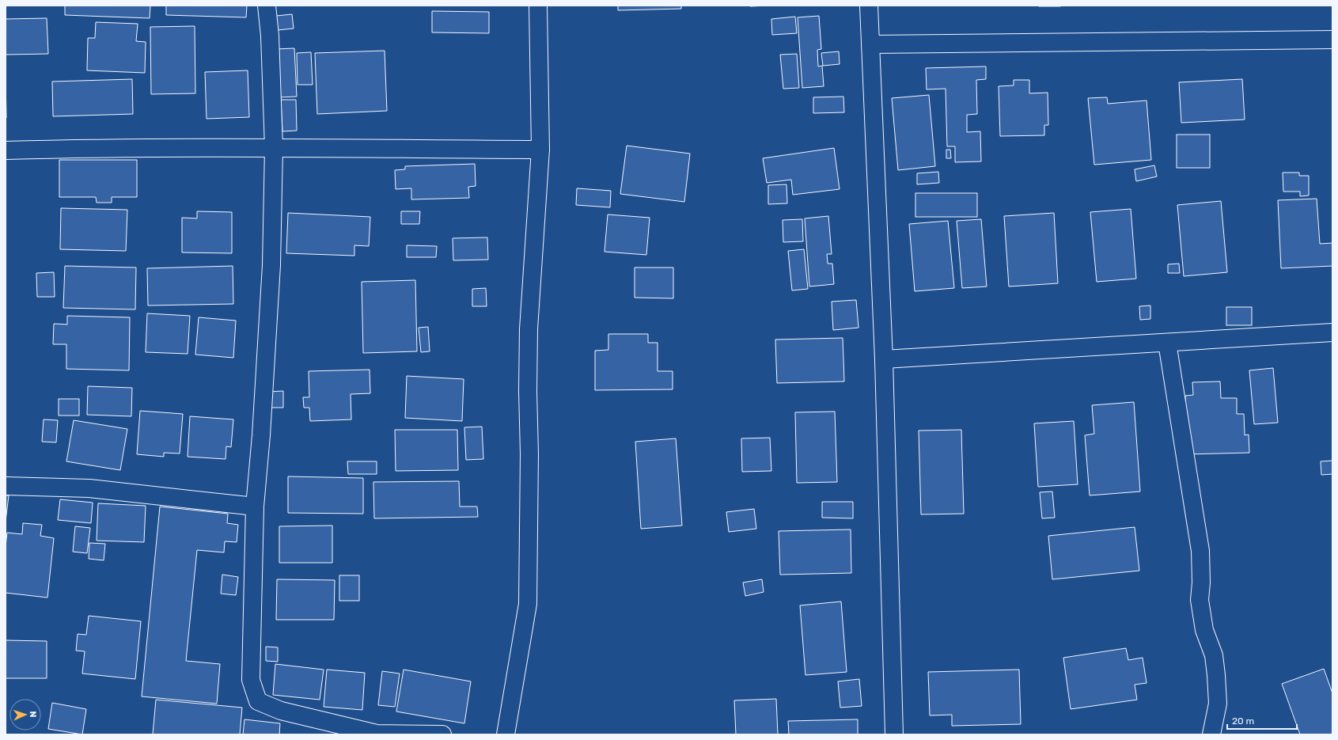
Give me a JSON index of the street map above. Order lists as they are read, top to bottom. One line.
{"scale_bar":"20 m","north":"right"}
